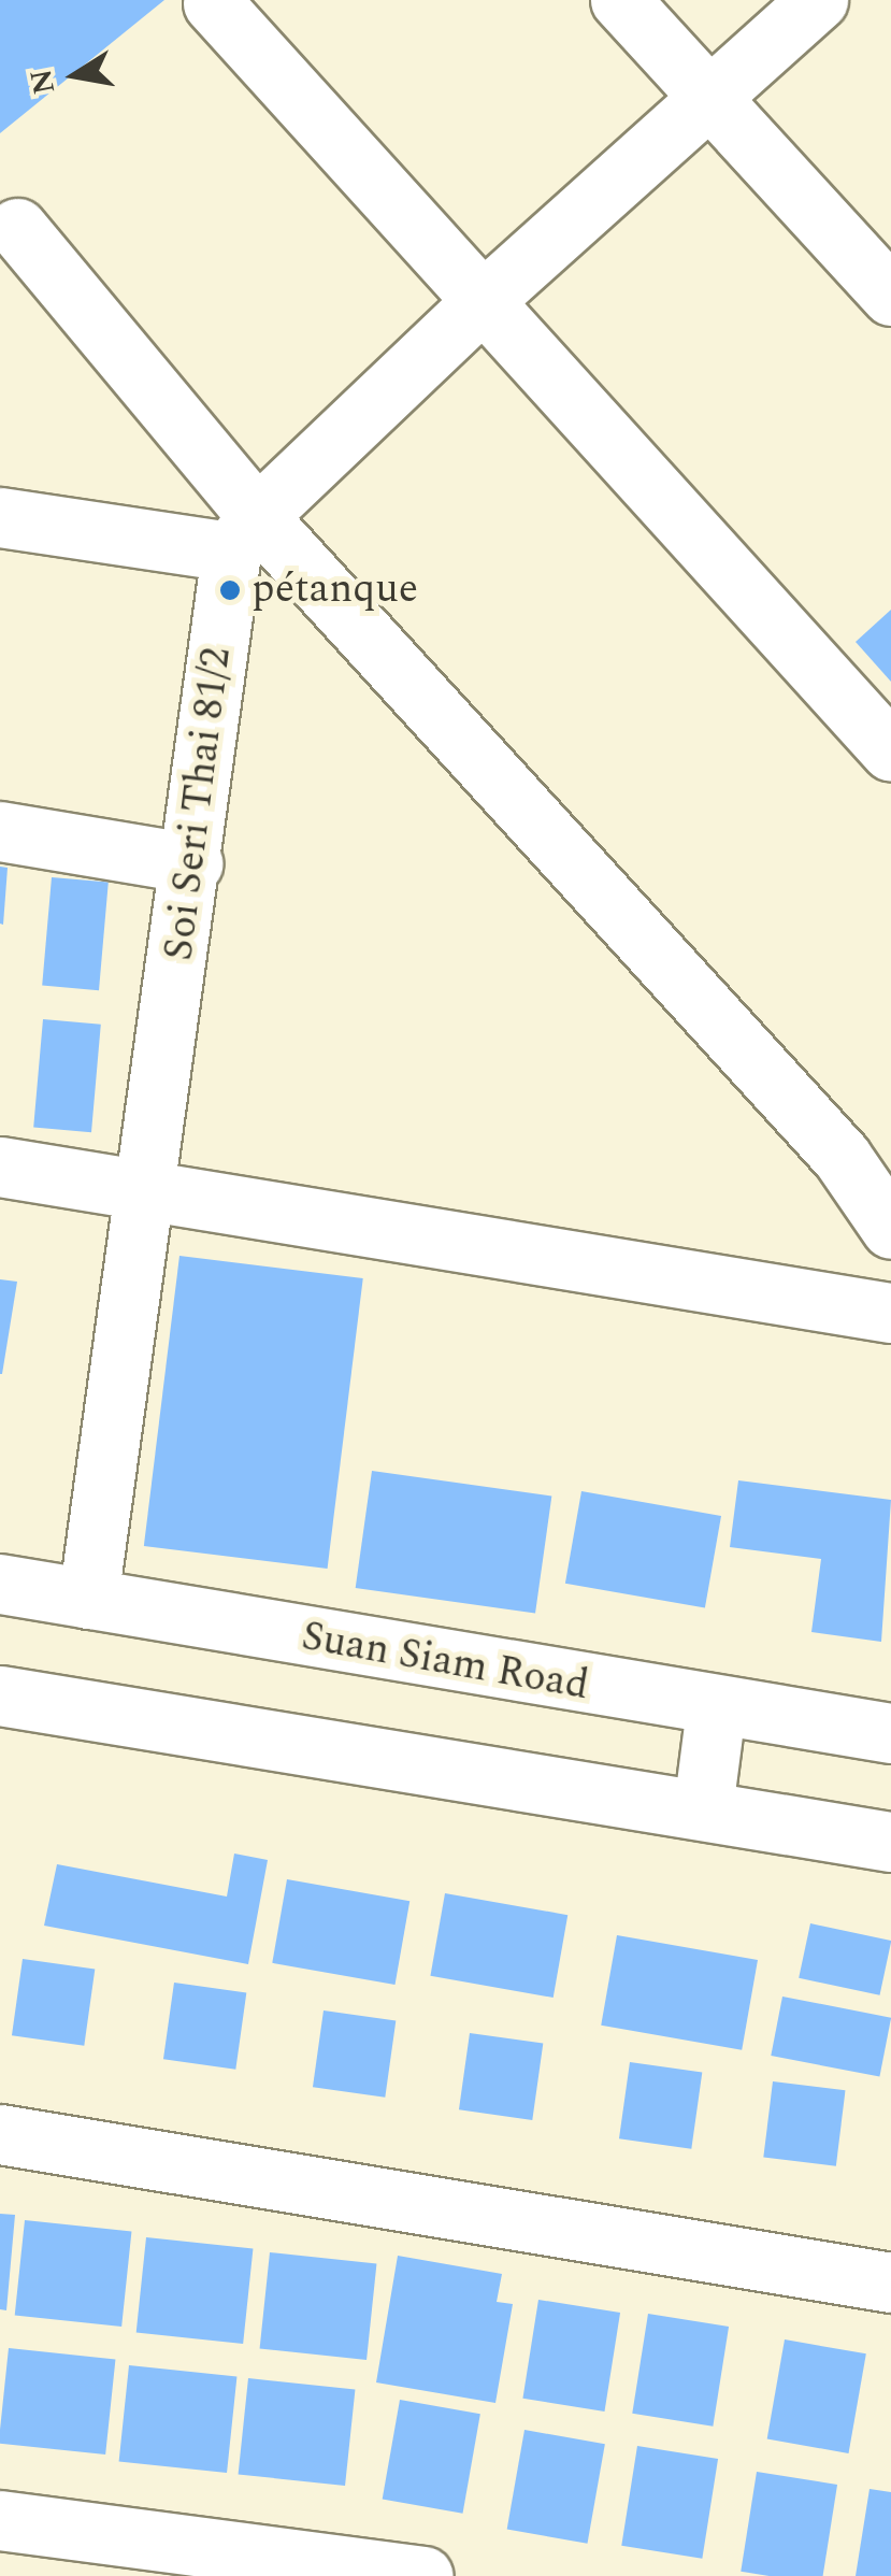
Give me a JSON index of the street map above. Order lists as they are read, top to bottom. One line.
{"streets":{"street":["Soi Seri Thai 81/2","Suan Siam Road"]},"crossings":[["Soi Seri Thai 81/2","Suan Siam Road"]],"places":["pétanque"],"north":"left"}
